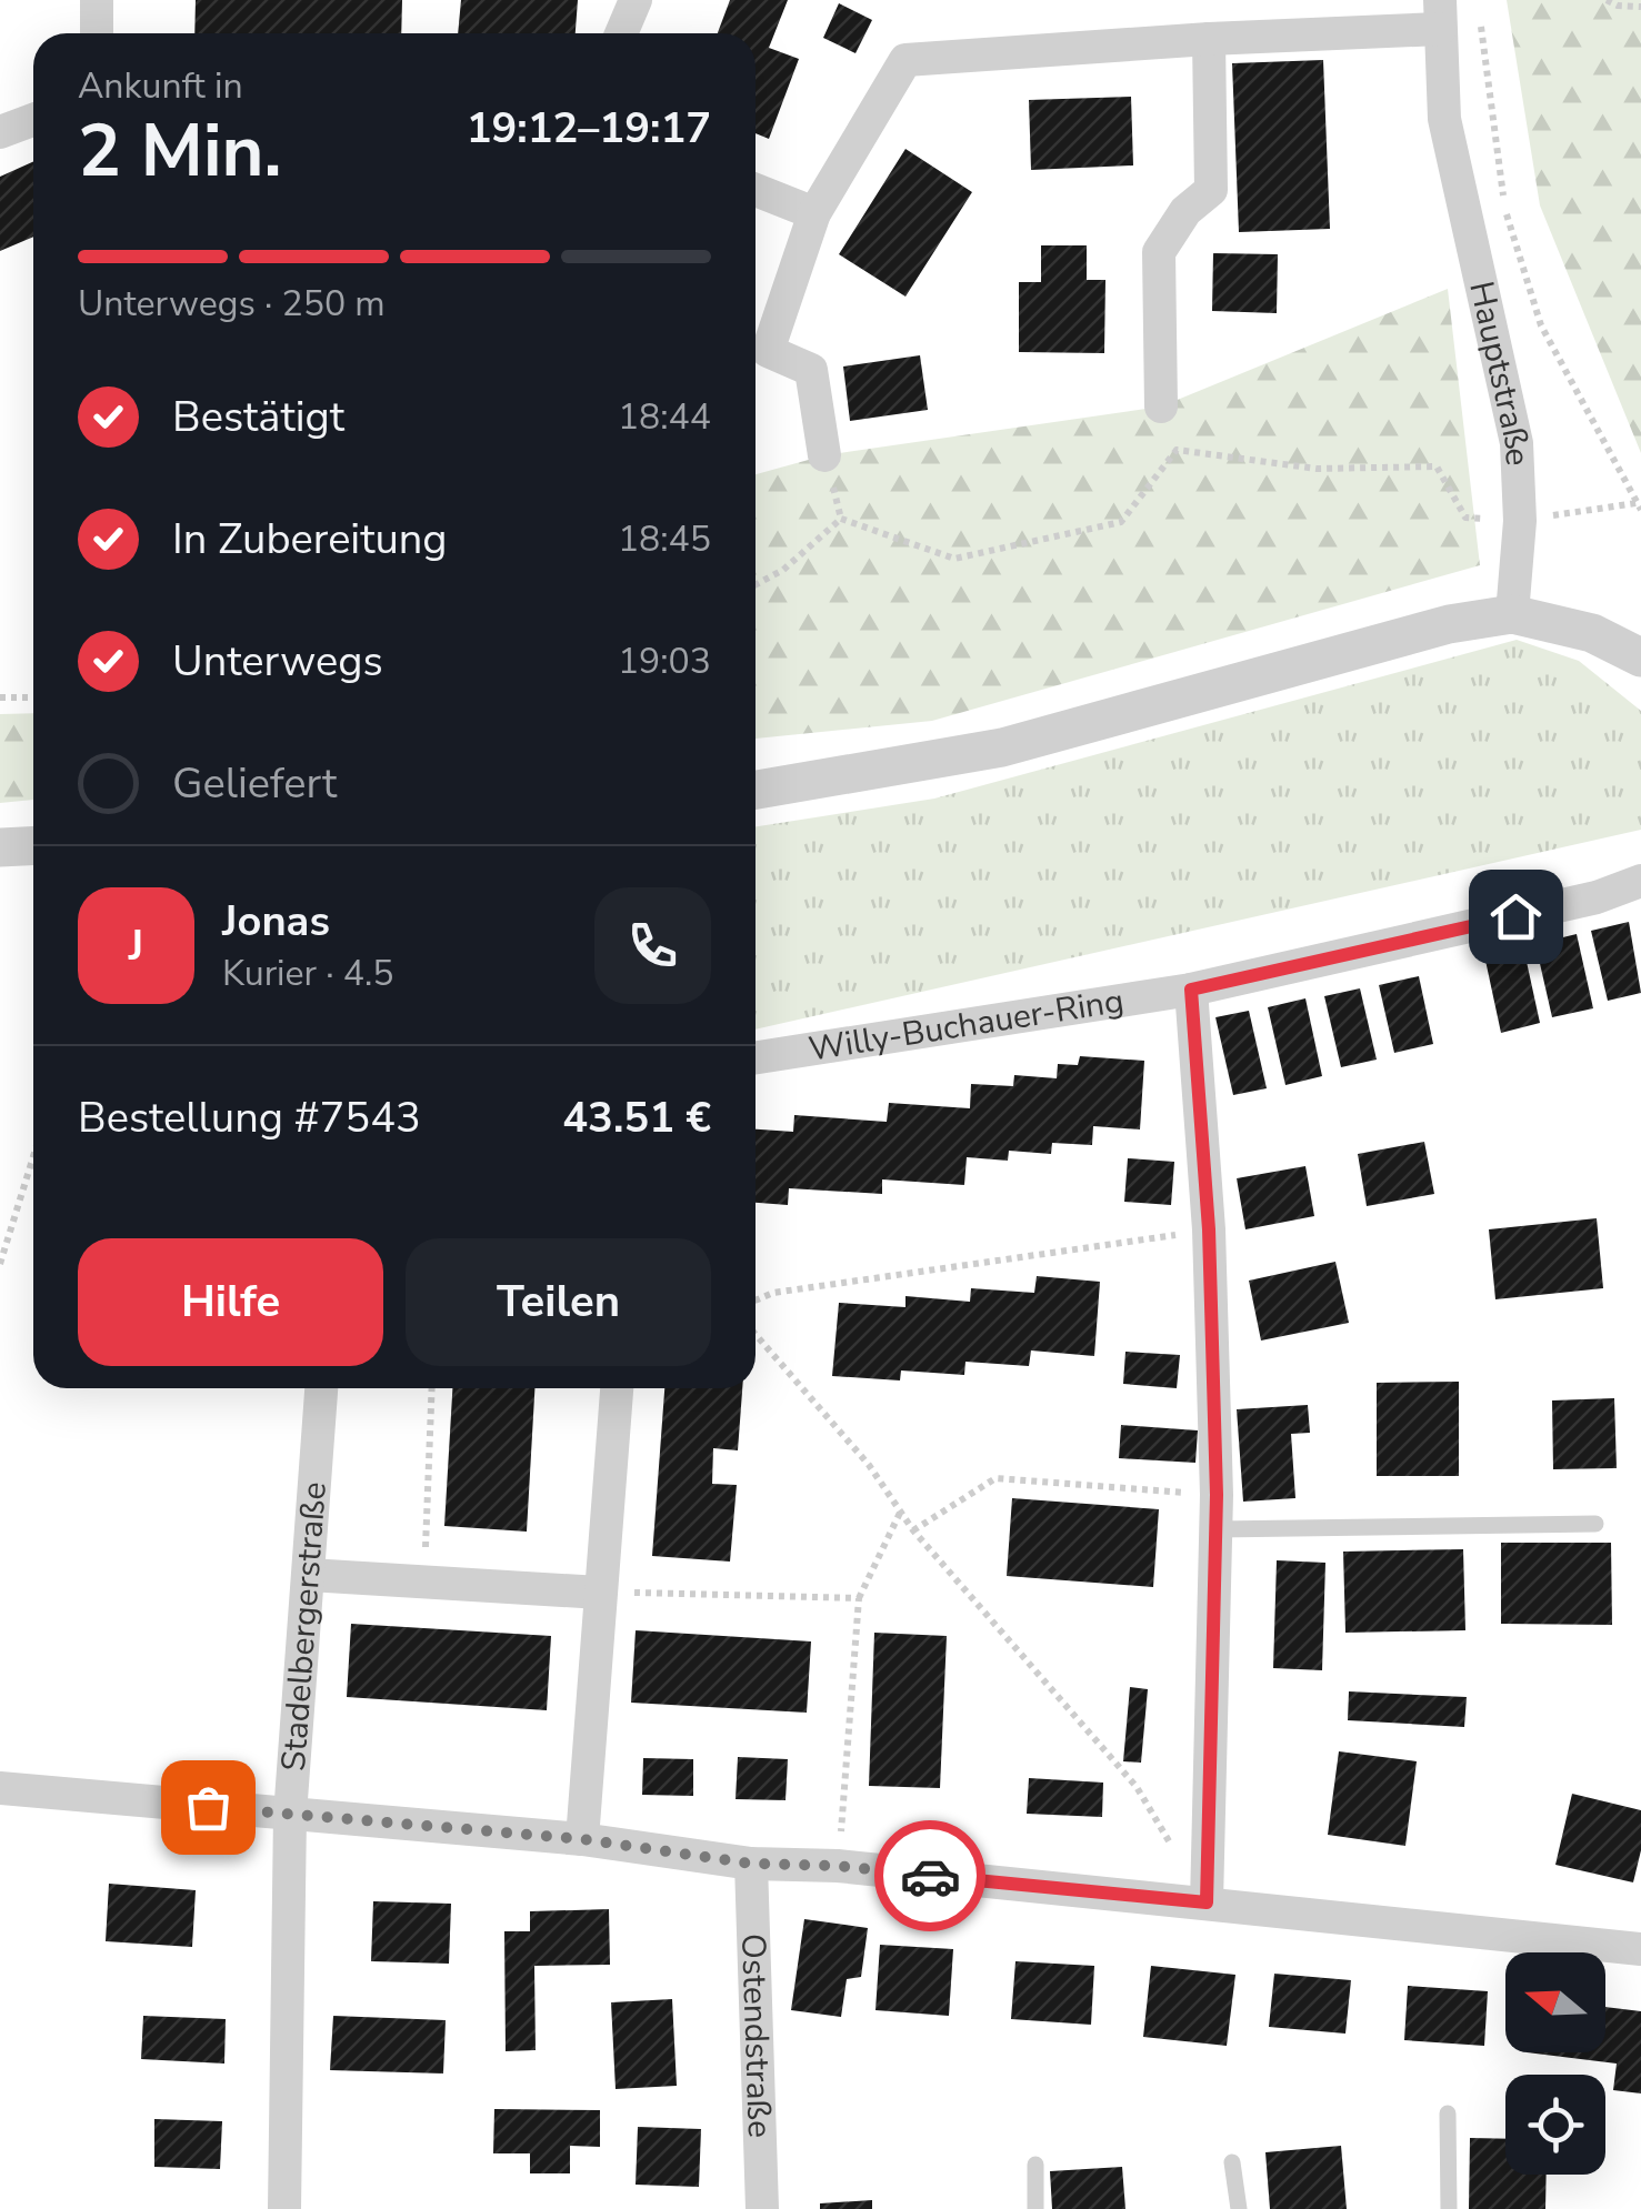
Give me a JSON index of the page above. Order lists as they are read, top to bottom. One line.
{"streets":{"street":["Hauptstraße","Willy-Buchauer-Ring","Stadelbergerstraße","Ostendstraße"]},"north":"left","page":{"heading":["2 Min.","Ankunft in","19:12–19:17"],"panel":["Jonas","Kurier · 4.5","Bestellung #7543","43.51 €"],"bar":"Unterwegs · 250 m","list":[["Bestätigt","18:44"],["In Zubereitung","18:45"],["Unterwegs","19:03"],"Geliefert"],"round":"J","buttons":["Hilfe","Teilen"]}}
